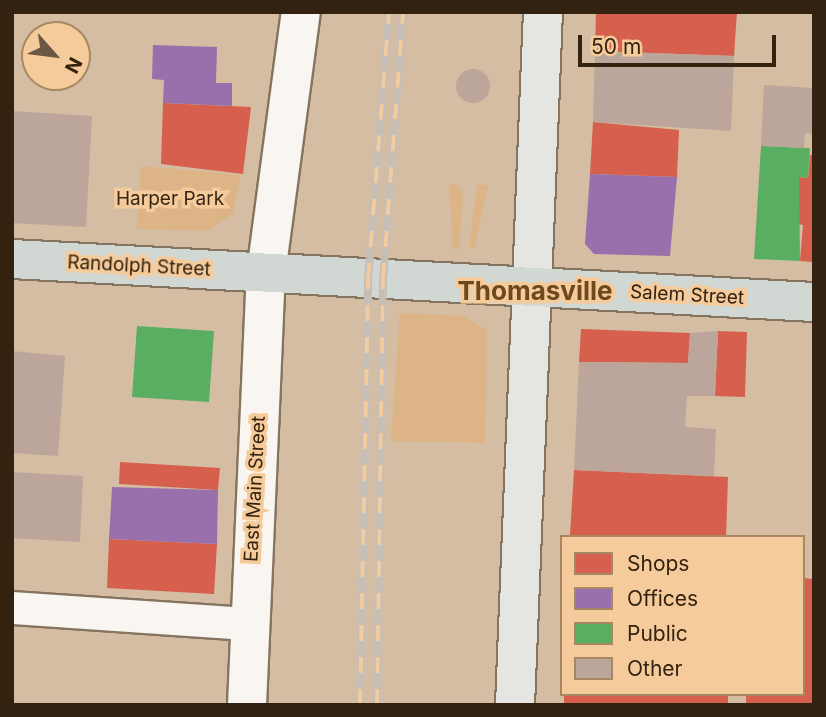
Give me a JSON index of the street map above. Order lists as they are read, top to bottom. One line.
{"streets":{"main road":["Randolph Street","Salem Street"],"street":["East Main Street"]},"crossings":[["Randolph Street","Salem Street"],["Randolph Street","East Main Street"],["Salem Street","East Main Street"]],"districts":["Thomasville"],"parks":["Harper Park"],"legend":["Shops","Offices","Public","Other"],"scale_bar":"50 m","north":"bottom right"}
